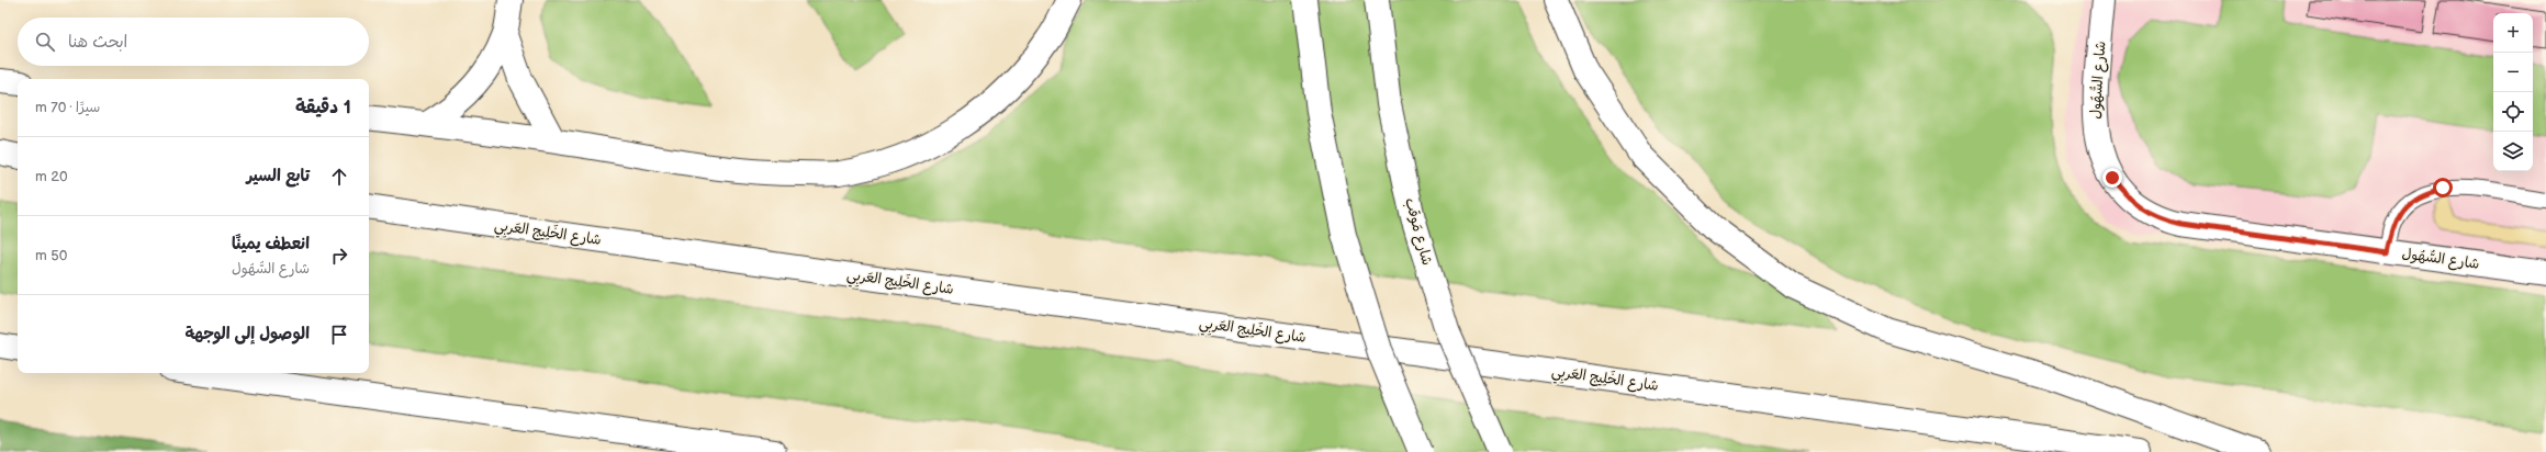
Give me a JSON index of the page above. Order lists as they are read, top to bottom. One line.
{"streets":{"main road":["شارع السُّهُول","شارع مَوقب","شارع الخَلِيج العَربِي"]},"page":{"map_buttons":["+","−"],"search":"ابحث هنا","heading":["1 دقيقة","سيرًا · 70 m"],"list":[["تابع السير","20 m"],["انعطف يمينًا","شارع السُّهُول","50 m"],"الوصول إلى الوجهة"]}}
